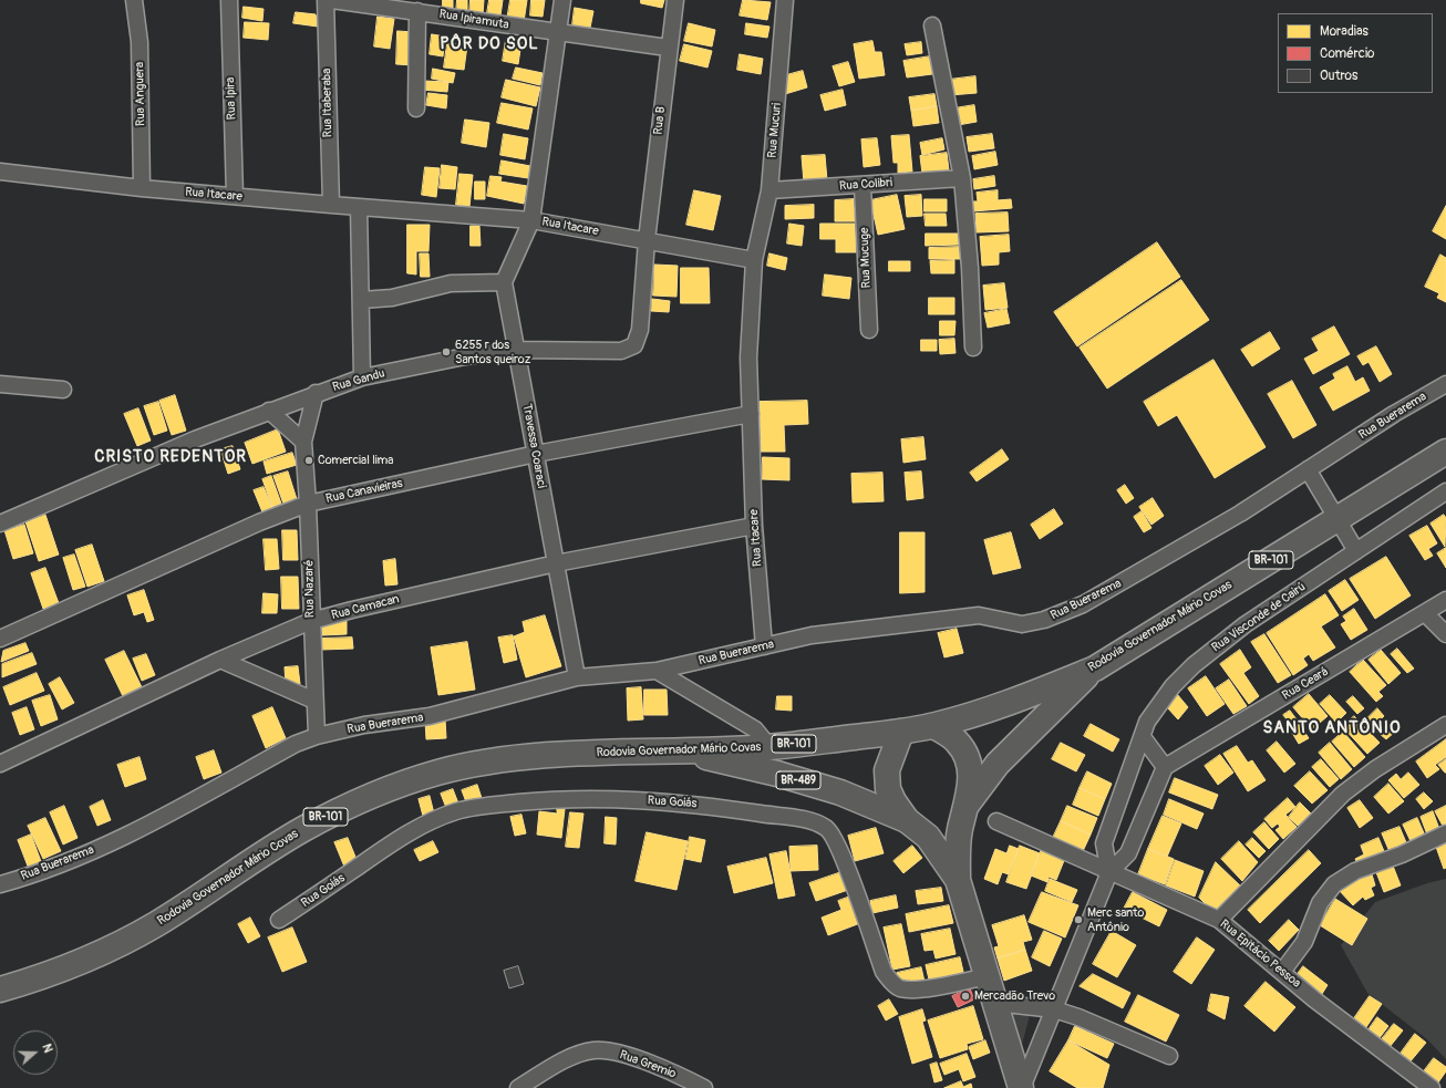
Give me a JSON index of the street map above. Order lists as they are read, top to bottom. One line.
{"streets":{"main road":["BR-101","Rodovia Governador Mário Covas","BR-489"],"street":["Rua Ipiramuta","Rua Anguera","Rua Ipira","Rua Itaberaba","Rua B","Rua Mucuri","Rua Colibri","Rua Itacare","Rua Mucuge","Rua Gandu","Rua Buerarema","Travessa Coaraci","Rua Canavieiras","Rua Nazaré","Rua Camacan","Rua Visconde de Cairú","Rua Ceará","Rua Goiás","Rua Epitácio Pessoa","Rua Gremio"]},"crossings":[["Rua Ipiramuta","Rua B"],["Rua Anguera","Rua Itacare"],["Rua Ipira","Rua Itacare"],["Rua Itaberaba","Rua Itacare"],["Rua B","Rua Itacare"],["Rua B","Rua Gandu"],["Rua Mucuri","Rua Colibri"],["Rua Mucuri","Rua Itacare"],["Rua Colibri","Rua Mucuge"],["Rua Itacare","Rua Gandu"],["Rua Itacare","Rua Buerarema"],["Rua Itacare","Rua Canavieiras"],["Rua Itacare","Rua Camacan"],["Rua Gandu","Travessa Coaraci"],["Rua Gandu","Rua Nazaré"],["Rua Buerarema","Travessa Coaraci"],["Rua Buerarema","Rua Nazaré"],["Travessa Coaraci","Rua Canavieiras"],["Travessa Coaraci","Rua Camacan"],["Rua Canavieiras","Rua Nazaré"],["Rua Nazaré","Rua Camacan"],["Rua Visconde de Cairú","Rua Epitácio Pessoa"],["Rodovia Governador Mário Covas","BR-489"],["BR-489","Rua Goiás"]],"districts":["PÔR DO SOL","CRISTO REDENTOR","SANTO ANTÔNIO"],"places":["6255 r dos Santos queiroz","Comercial lima","Merc santo Antônio","Mercadão Trevo"],"legend":["Moradias","Comércio","Outros"],"north":"right"}
